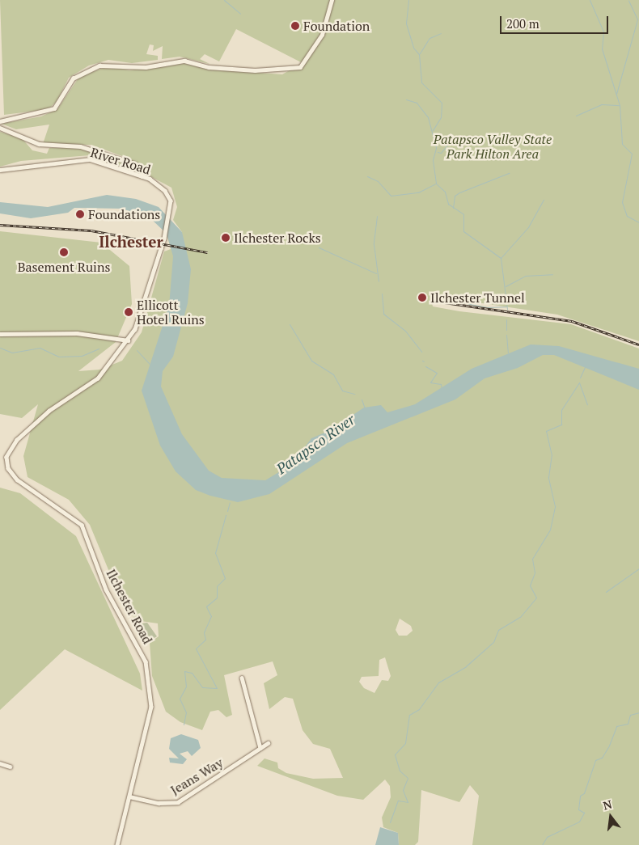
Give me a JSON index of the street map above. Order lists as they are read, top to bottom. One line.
{"streets":{"street":["River Road","Ilchester Road","Jeans Way"]},"crossings":[["River Road","Ilchester Road"],["Ilchester Road","Jeans Way"]],"districts":["Ilchester"],"water":["Patapsco River"],"parks":["Patapsco Valley State Park Hilton Area"],"places":["Foundation","Foundations","Ilchester Rocks","Basement Ruins","Ilchester Tunnel","Ellicott Hotel Ruins"],"scale_bar":"200 m","north":"top"}
